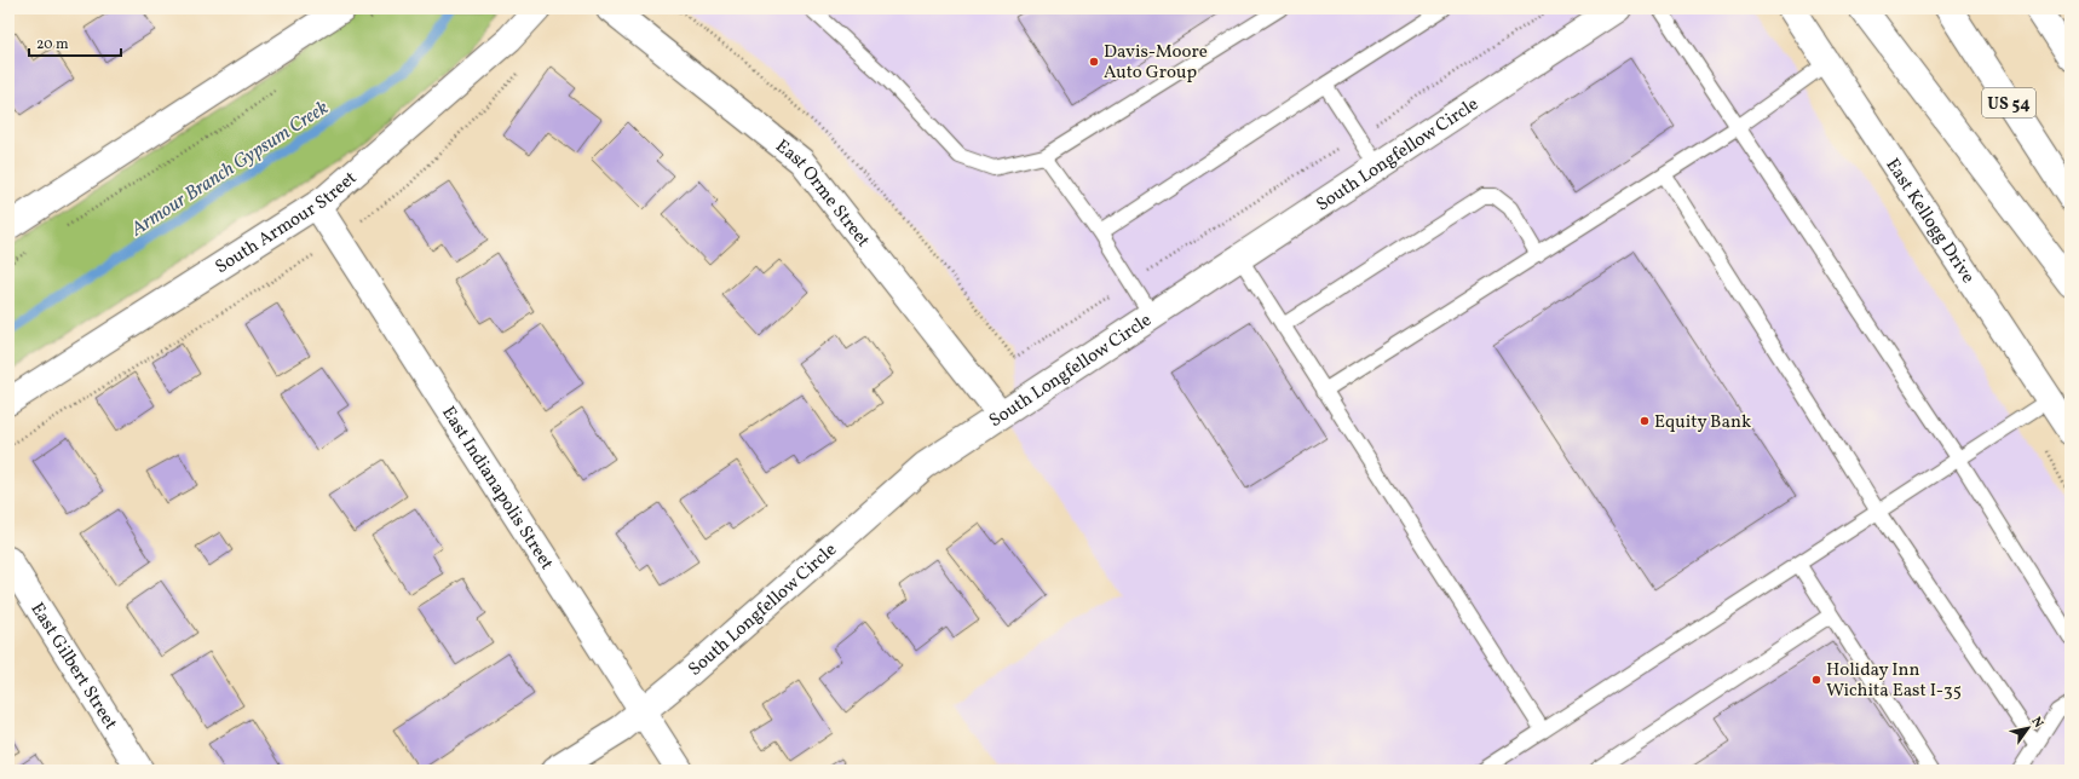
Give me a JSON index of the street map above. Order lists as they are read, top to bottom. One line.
{"streets":{"main road":["US 54","South Longfellow Circle","East Orme Street","East Kellogg Drive","South Armour Street","East Indianapolis Street","East Gilbert Street"]},"crossings":[["South Longfellow Circle","East Orme Street"],["South Longfellow Circle","East Indianapolis Street"],["South Armour Street","East Indianapolis Street"]],"water":["Armour Branch Gypsum Creek"],"places":["Davis-Moore Auto Group","Equity Bank","Holiday Inn Wichita East I-35"],"scale_bar":"20 m","north":"top right"}
